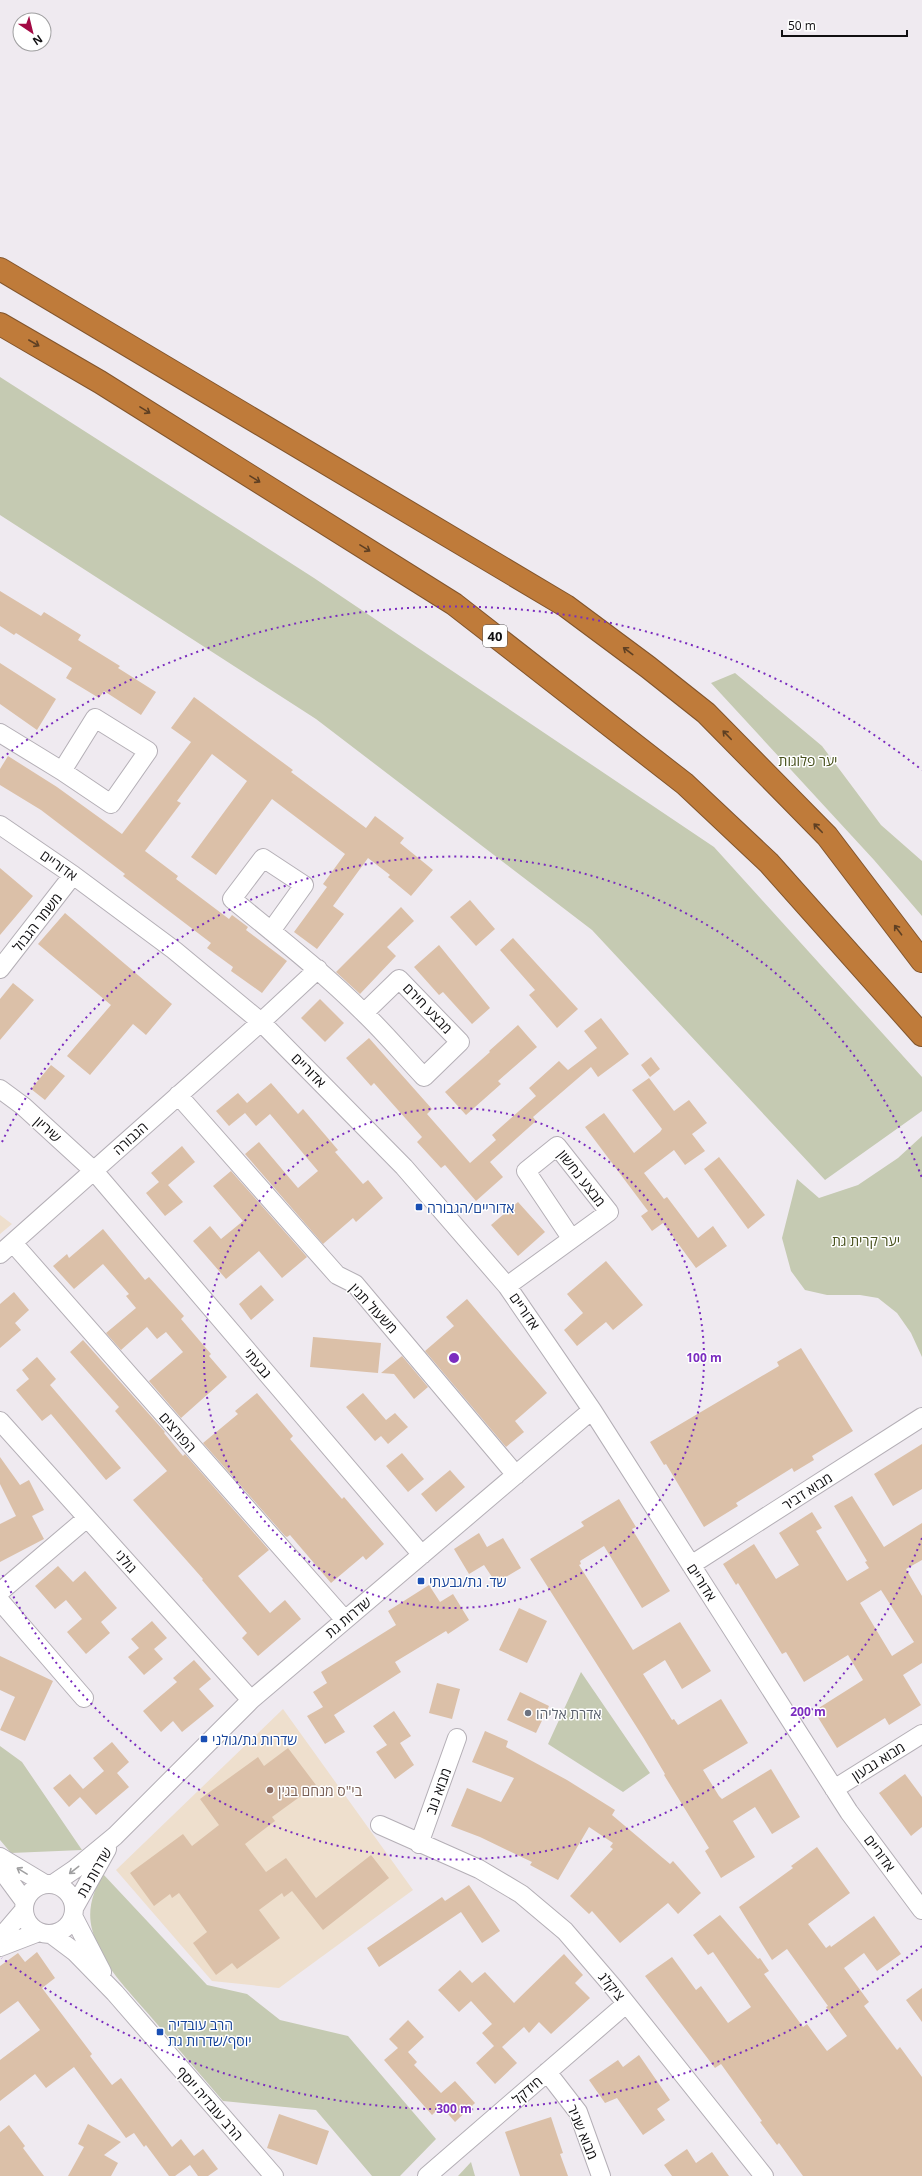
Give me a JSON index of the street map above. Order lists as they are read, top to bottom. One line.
{"streets":{"highway":["40"],"street":["אדוריים","משמר הגבול","מבצע חירם","שיריון","הגבורה","מבצע נחשון","משעול תנין","גבעתי","הפורצים","מבוא דביר","גולני","שדרות גת","מבוא גבעון","מבוא נוב","ציקלג","חידקל","הרב עובדיה יוסף","מבוא שניר"]},"crossings":[["אדוריים","משמר הגבול"],["אדוריים","הגבורה"],["אדוריים","מבצע נחשון"],["אדוריים","מבוא דביר"],["אדוריים","שדרות גת"],["אדוריים","מבוא גבעון"],["מבצע חירם","הגבורה"],["שיריון","הגבורה"],["שיריון","גבעתי"],["הגבורה","משעול תנין"],["הגבורה","גבעתי"],["הגבורה","הפורצים"],["משעול תנין","שדרות גת"],["גבעתי","שדרות גת"],["הפורצים","שדרות גת"],["גולני","שדרות גת"],["שדרות גת","הרב עובדיה יוסף"],["מבוא נוב","ציקלג"],["ציקלג","חידקל"],["חידקל","מבוא שניר"]],"parks":["יער פלוגות","יער קרית גת"],"places":{"transit":["אדוריים/הגבורה","שד. גת/גבעתי","שדרות גת/גולני","הרב עובדיה יוסף/שדרות גת"],"other":["אדרת אליהו","בי\"ס מנחם בגין"]},"scale_bar":"50 m","north":"bottom right","rings":["100 m","200 m","300 m"]}
